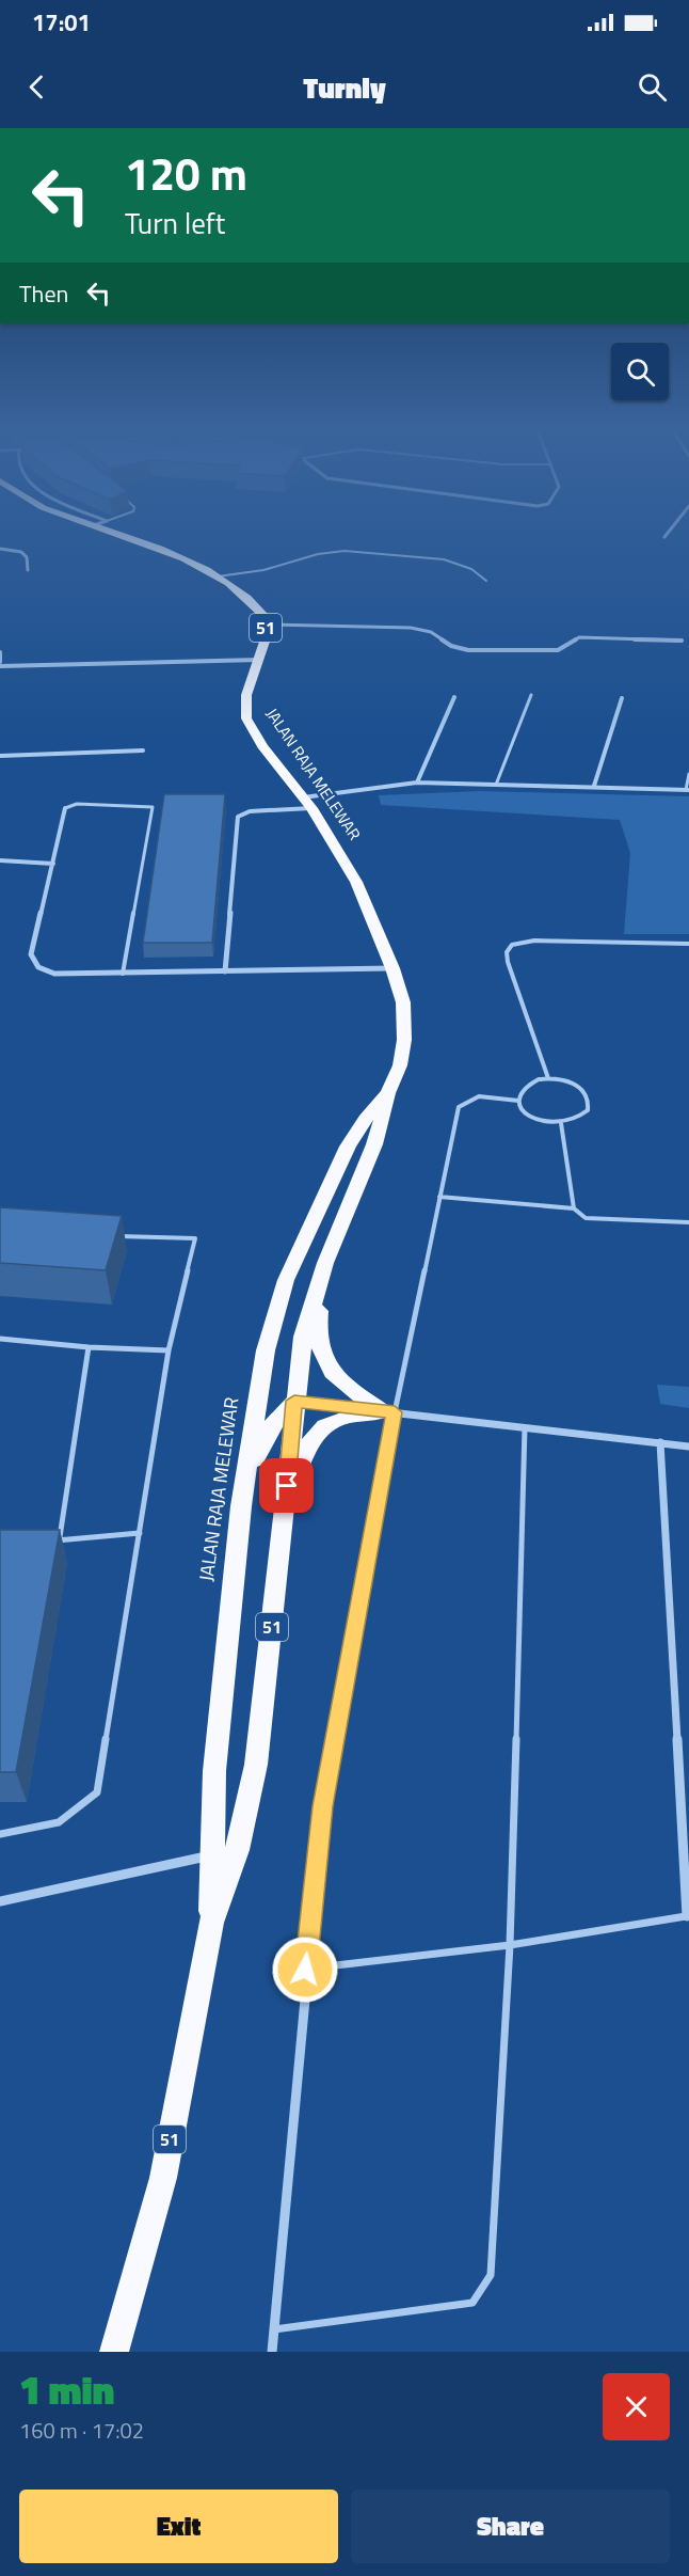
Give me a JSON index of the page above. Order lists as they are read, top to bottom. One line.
{"streets":{"highway":["51","JALAN RAJA MELEWAR"]},"crossings":[["51","JALAN RAJA MELEWAR"]],"page":{"status":"17:01","header":"Turnly","turn":["120 m","Turn left"],"then":"Then","heading":["1 min","160 m · 17:02"],"buttons":["Exit","Share"]}}
